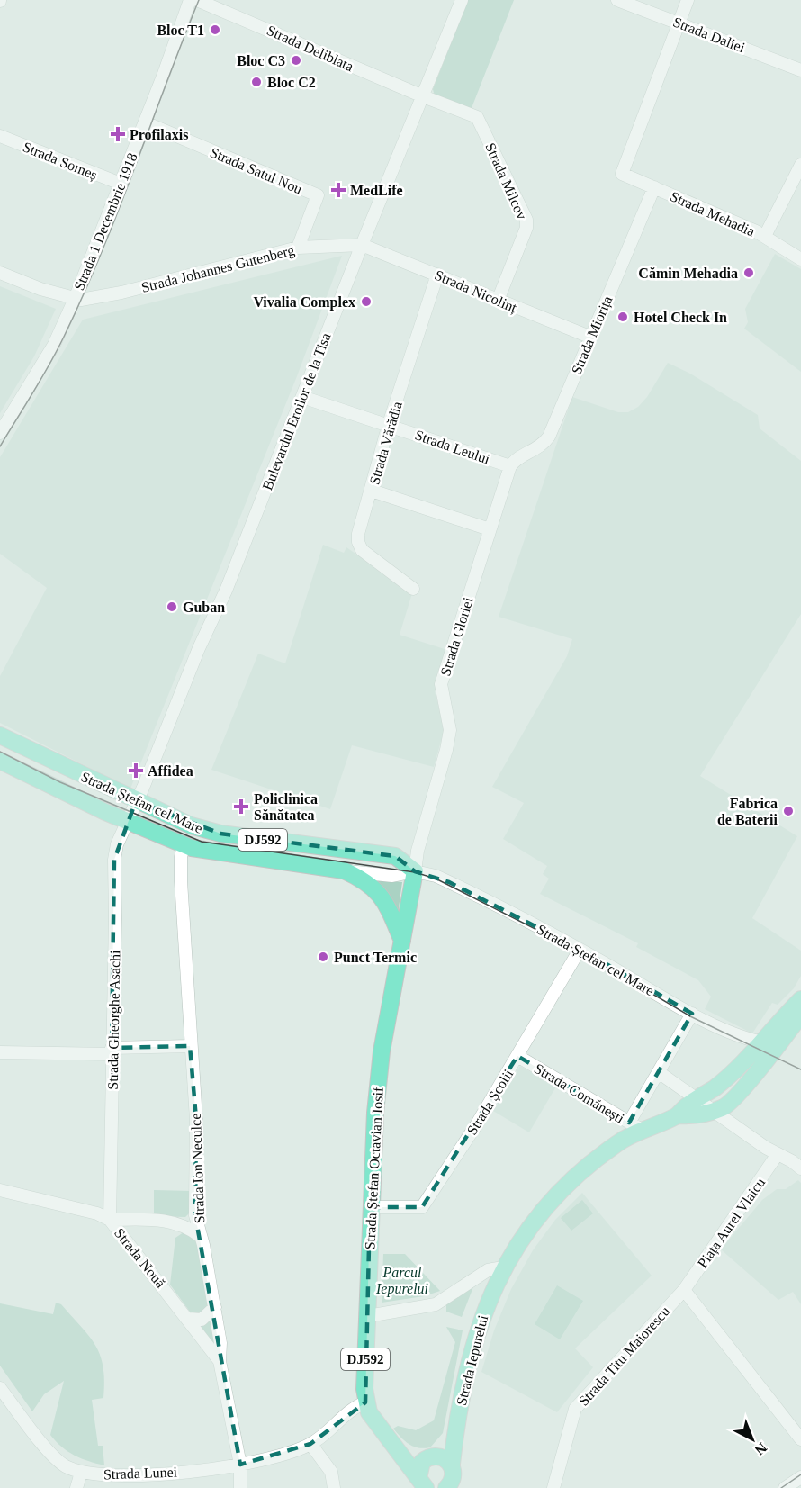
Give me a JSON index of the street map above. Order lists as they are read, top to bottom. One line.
{"streets":{"main road":["Strada Ștefan cel Mare","DJ592","Strada Ștefan Octavian Iosif","Strada Iepurelui"],"street":["Strada Daliei","Strada Deliblata","Strada Someș","Strada Satul Nou","Strada Milcov","Strada Mehadia","Strada 1 Decembrie 1918","Strada Johannes Gutenberg","Strada Nicolinț","Strada Miorița","Bulevardul Eroilor de la Tisa","Strada Vărădia","Strada Leului","Strada Gloriei","Strada Gheorghe Asachi","Strada Comănești","Strada Școlii","Strada Ion Neculce","Piața Aurel Vlaicu","Strada Nouă","Strada Titu Maiorescu","Strada Lunei"]},"crossings":[["Strada Daliei","Strada Mehadia"],["Strada Deliblata","Strada Milcov"],["Strada Deliblata","Bulevardul Eroilor de la Tisa"],["Strada Someș","Strada 1 Decembrie 1918"],["Strada Satul Nou","Strada 1 Decembrie 1918"],["Strada Satul Nou","Strada Johannes Gutenberg"],["Strada Milcov","Strada Nicolinț"],["Strada Milcov","Bulevardul Eroilor de la Tisa"],["Strada Mehadia","Strada Miorița"],["Strada 1 Decembrie 1918","Strada Johannes Gutenberg"],["Strada Johannes Gutenberg","Strada Nicolinț"],["Strada Johannes Gutenberg","Bulevardul Eroilor de la Tisa"],["Strada Nicolinț","Strada Miorița"],["Strada Nicolinț","Bulevardul Eroilor de la Tisa"],["Strada Nicolinț","Strada Vărădia"],["Strada Miorița","Strada Leului"],["Strada Miorița","Strada Gloriei"],["Bulevardul Eroilor de la Tisa","Strada Leului"],["Bulevardul Eroilor de la Tisa","Strada Ștefan cel Mare"],["Bulevardul Eroilor de la Tisa","Strada Gheorghe Asachi"],["Strada Vărădia","Strada Leului"],["Strada Leului","Strada Gloriei"],["Strada Gloriei","Strada Ștefan cel Mare"],["Strada Gloriei","Strada Ștefan Octavian Iosif"],["Strada Ștefan cel Mare","DJ592"],["Strada Ștefan cel Mare","Strada Gheorghe Asachi"],["Strada Ștefan cel Mare","Strada Școlii"],["Strada Ștefan cel Mare","Strada Ion Neculce"],["Strada Ștefan cel Mare","Strada Ștefan Octavian Iosif"],["Strada Ștefan cel Mare","Strada Iepurelui"],["DJ592","Strada Ștefan Octavian Iosif"],["Strada Gheorghe Asachi","Strada Nouă"],["Strada Comănești","Strada Școlii"],["Strada Comănești","Strada Iepurelui"],["Strada Școlii","Strada Ștefan Octavian Iosif"],["Strada Ion Neculce","Strada Nouă"],["Strada Ion Neculce","Strada Lunei"],["Strada Ștefan Octavian Iosif","Strada Lunei"],["Piața Aurel Vlaicu","Strada Titu Maiorescu"]],"parks":["Parcul Iepurelui"],"places":{"other":["Bloc T1","Bloc C3","Bloc C2","Cămin Mehadia","Vivalia Complex","Hotel Check In","Guban","Fabrica de Baterii","Punct Termic"],"health":["Profilaxis","MedLife","Affidea","Policlinica Sănătatea"]},"north":"bottom right"}
